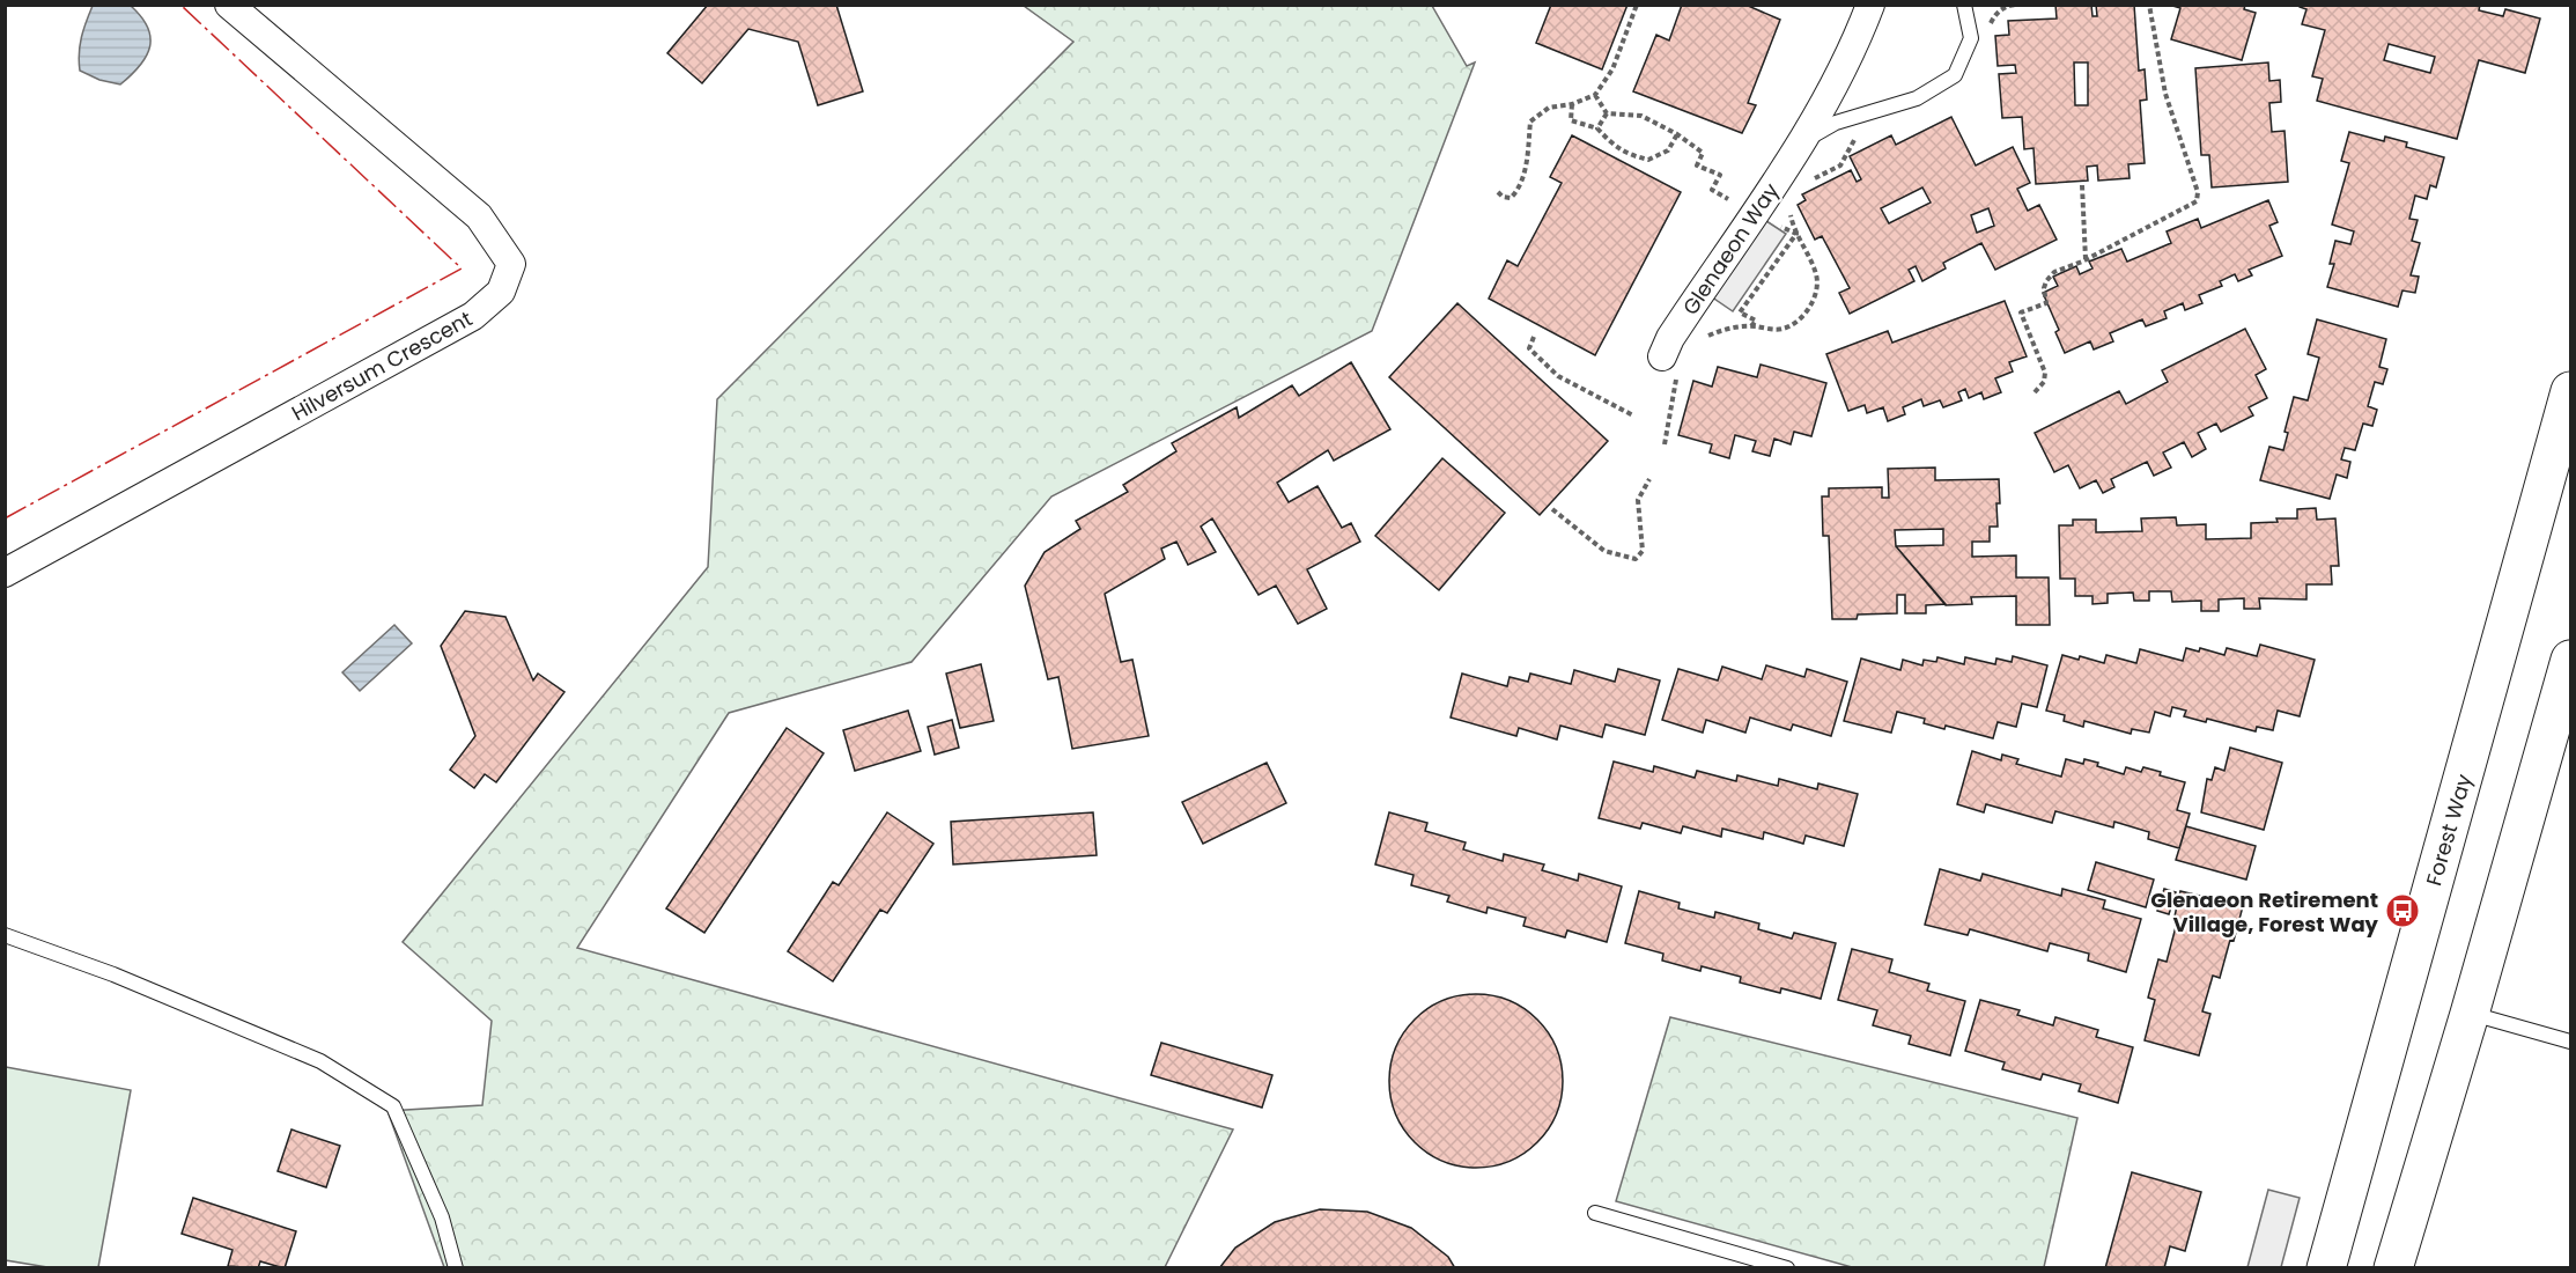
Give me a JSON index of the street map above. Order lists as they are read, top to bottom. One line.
{"streets":{"main road":["Forest Way"],"street":["Glenaeon Way","Hilversum Crescent"]},"places":{"bus stop":["Glenaeon Retirement Village, Forest Way"]}}
